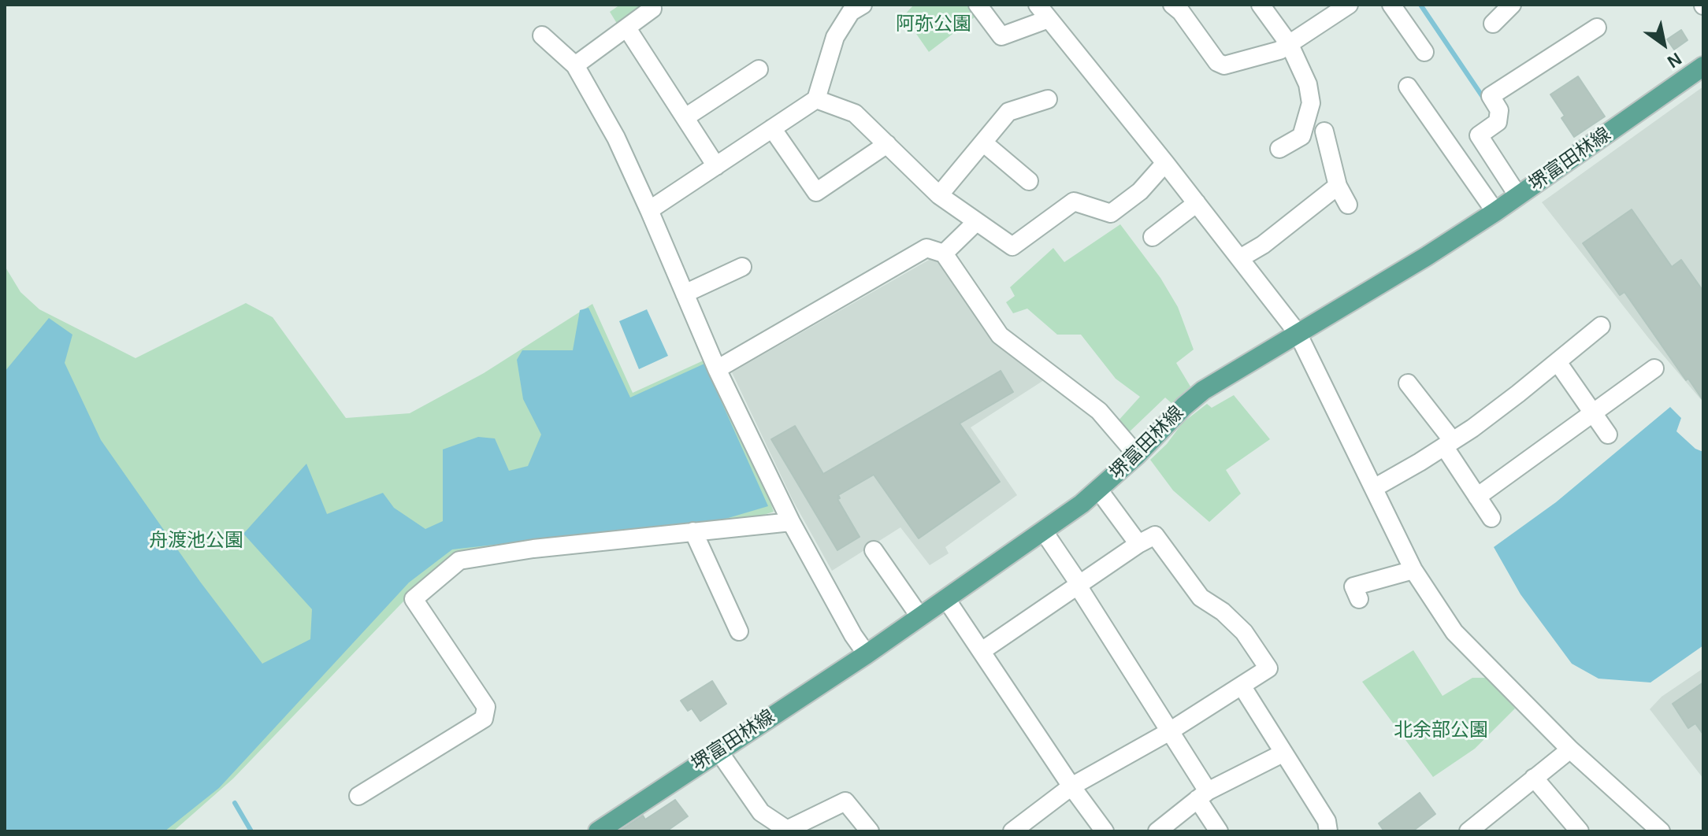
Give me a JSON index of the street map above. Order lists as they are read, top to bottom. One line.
{"streets":{"main road":["堺富田林線"]},"parks":["阿弥公園","舟渡池公園","北余部公園"],"north":"bottom right"}
